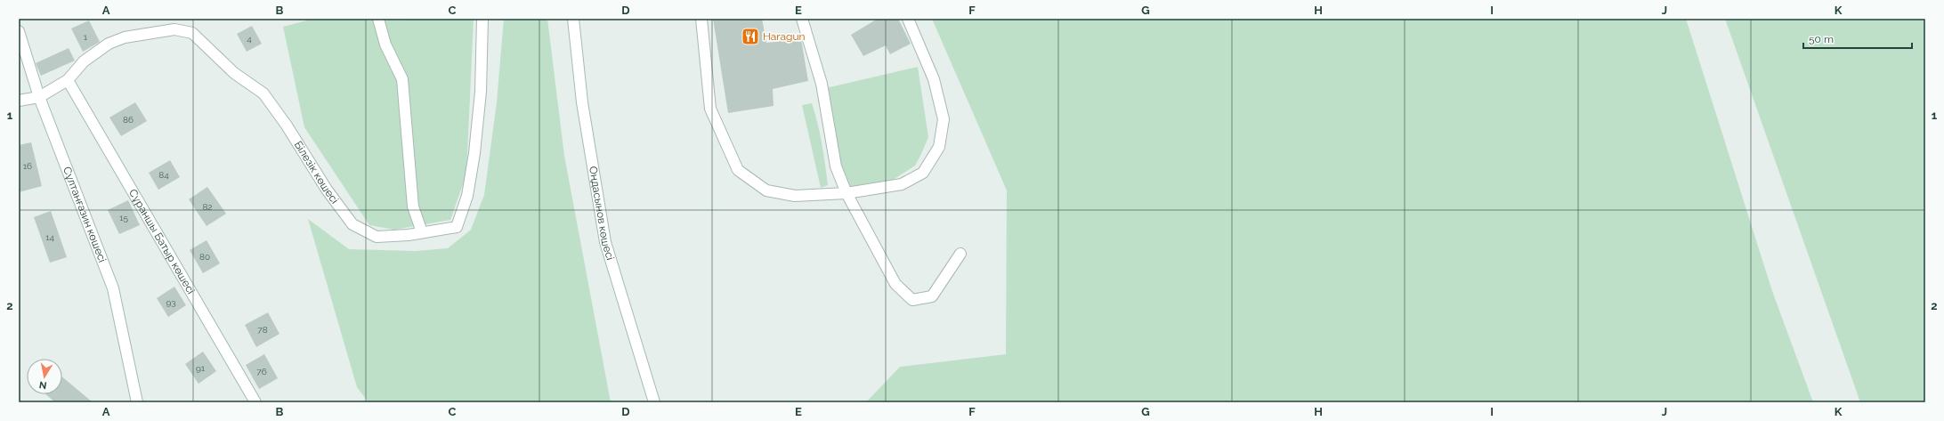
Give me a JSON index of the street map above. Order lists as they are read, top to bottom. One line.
{"streets":{"street":["Білезік көшесі","Оңдасынов көшесі","Сұлтанғазин көшесі","Сұраншы Батыр көшесі"]},"crossings":[["Білезік көшесі","Сұлтанғазин көшесі"],["Білезік көшесі","Сұраншы Батыр көшесі"]],"places":{"restaurant":["Haragun"]},"house_numbers":["1","4","86","16","84","82","15","14","80","93","78","91","76"],"scale_bar":"50 m","north":"bottom","grid":{"columns":["A","B","C","D","E","F","G","H","I","J","K"],"rows":["1","2"]}}
